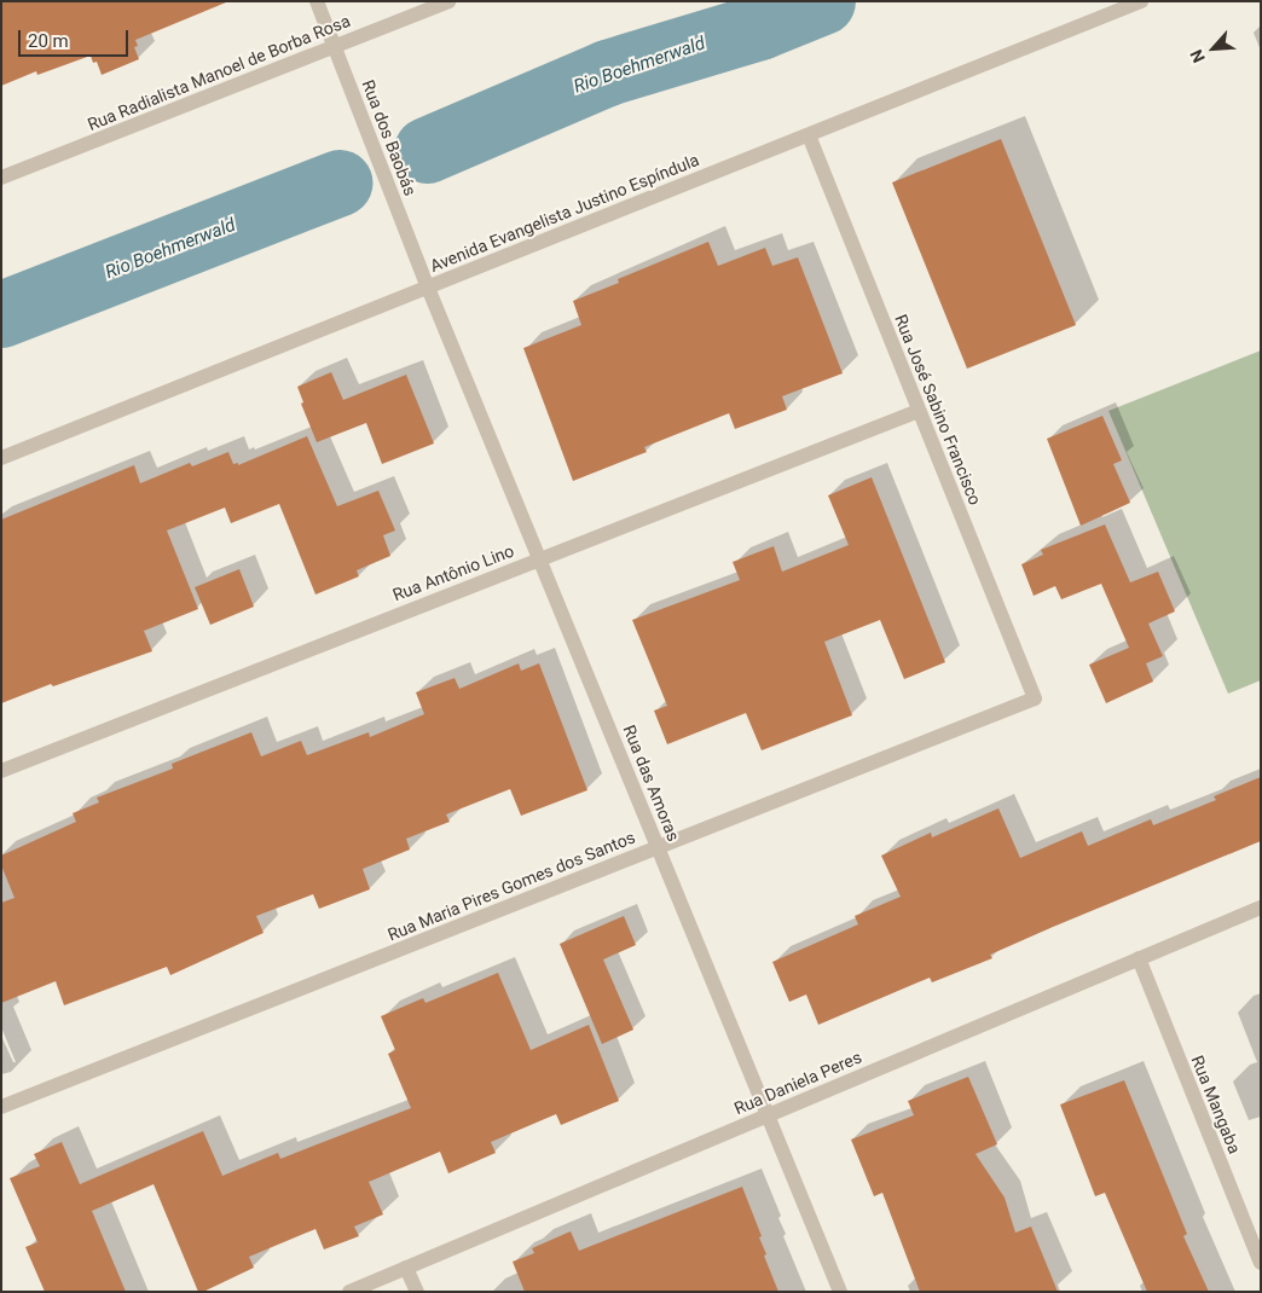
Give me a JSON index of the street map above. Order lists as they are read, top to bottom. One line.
{"streets":{"street":["Rua Radialista Manoel de Borba Rosa","Rua dos Baobás","Avenida Evangelista Justino Espíndula","Rua José Sabino Francisco","Rua Antônio Lino","Rua das Amoras","Rua Maria Pires Gomes dos Santos","Rua Daniela Peres","Rua Mangaba"]},"crossings":[["Rua Radialista Manoel de Borba Rosa","Rua dos Baobás"],["Rua dos Baobás","Avenida Evangelista Justino Espíndula"],["Rua dos Baobás","Rua das Amoras"],["Avenida Evangelista Justino Espíndula","Rua José Sabino Francisco"],["Avenida Evangelista Justino Espíndula","Rua das Amoras"],["Rua José Sabino Francisco","Rua Antônio Lino"],["Rua José Sabino Francisco","Rua Maria Pires Gomes dos Santos"],["Rua Antônio Lino","Rua das Amoras"],["Rua das Amoras","Rua Maria Pires Gomes dos Santos"],["Rua das Amoras","Rua Daniela Peres"],["Rua Daniela Peres","Rua Mangaba"]],"water":["Rio Boehmerwald"],"scale_bar":"20 m","north":"bottom left"}
